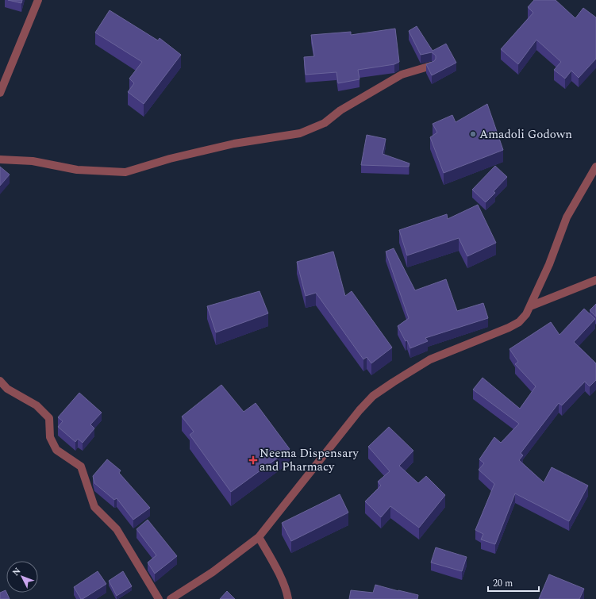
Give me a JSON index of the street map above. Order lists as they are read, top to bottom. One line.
{"places":{"other":["Amadoli Godown"],"health":["Neema Dispensary and Pharmacy"]},"scale_bar":"20 m","north":"top left"}
